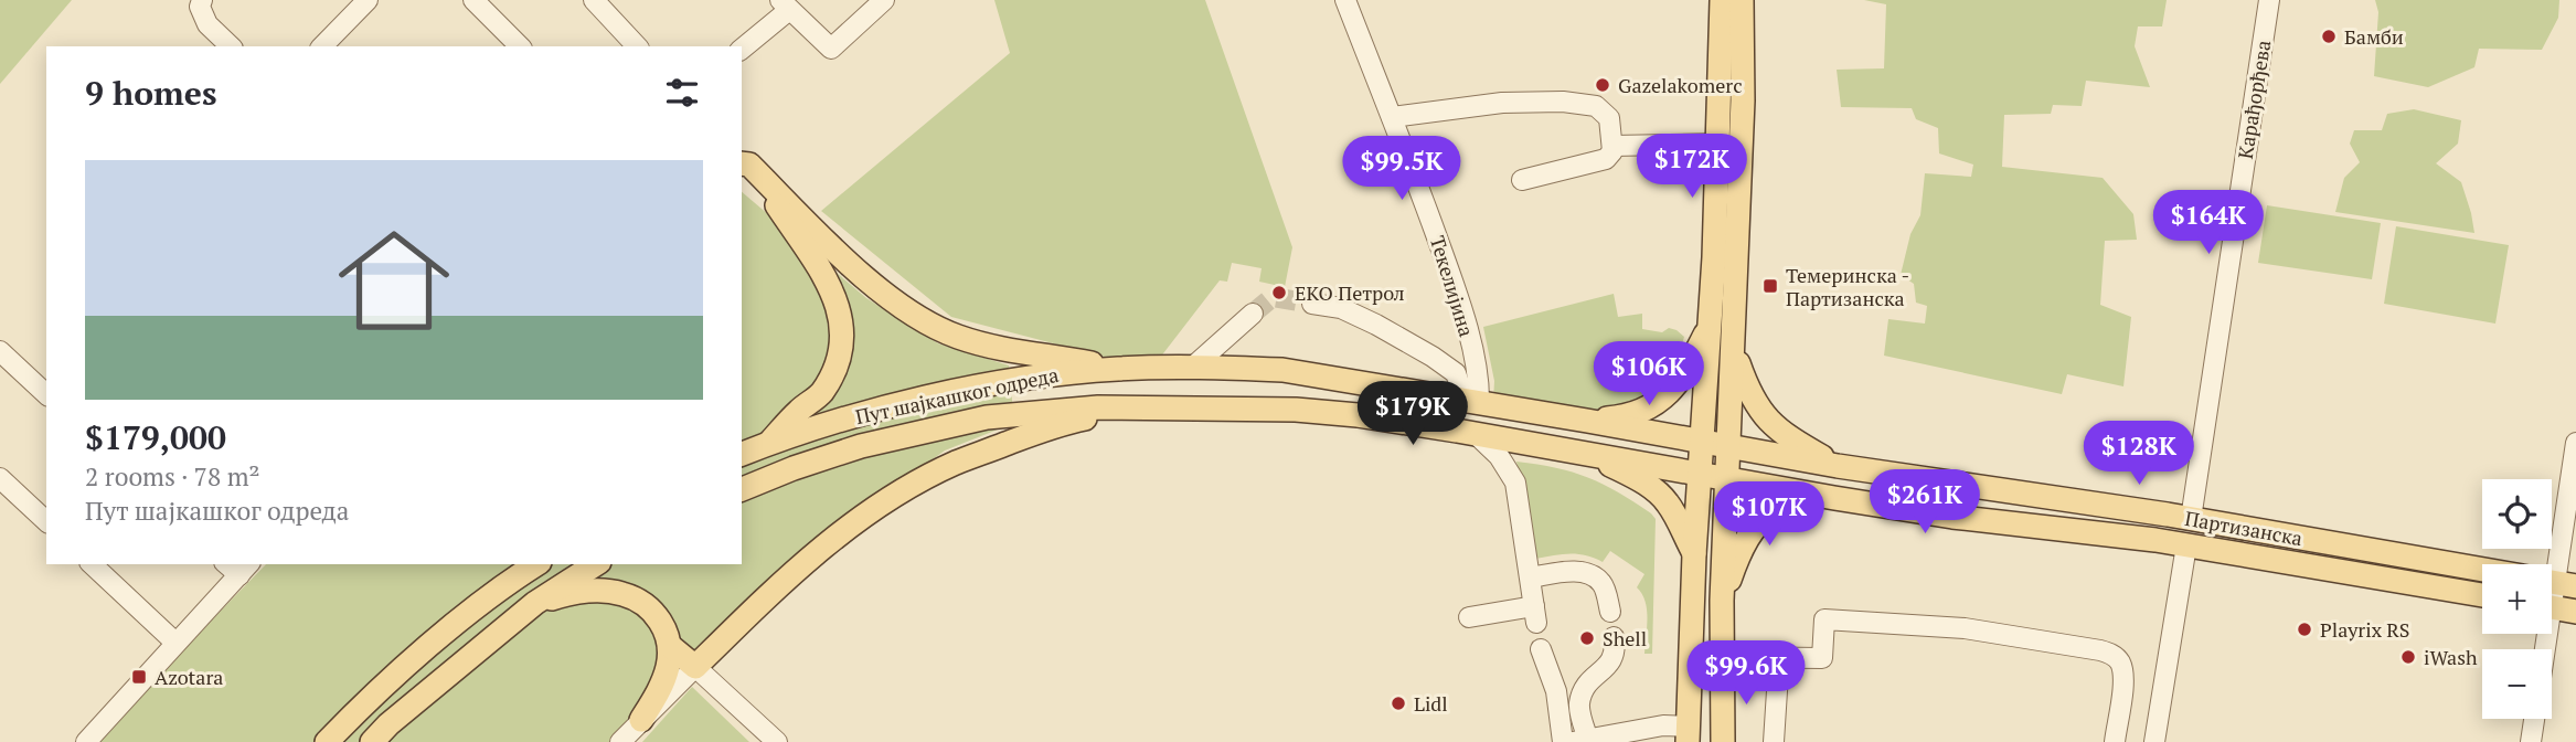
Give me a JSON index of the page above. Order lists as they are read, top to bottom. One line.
{"streets":{"main road":["Пут шајкашког одреда","Партизанска"],"street":["Карађорђева","Текелијина"]},"crossings":[["Карађорђева","Партизанска"],["Текелијина","Пут шајкашког одреда"],["Пут шајкашког одреда","Партизанска"]],"places":{"other":["Бамби","Gazelakomerc","ЕКО Петрол","Playrix RS","Shell","iWash","Lidl"],"transit":["Темеринска - Партизанска","Azotara"]},"page":{"heading":"9 homes","price":["$172K","$99.5K","$164K","$106K","$179K","$128K","$261K","$107K","$99.6K"],"list":[{"name":"$179,000","note":"2 rooms · 78 m² · Пут шајкашког одреда"}],"map_buttons":["+","−"]}}
